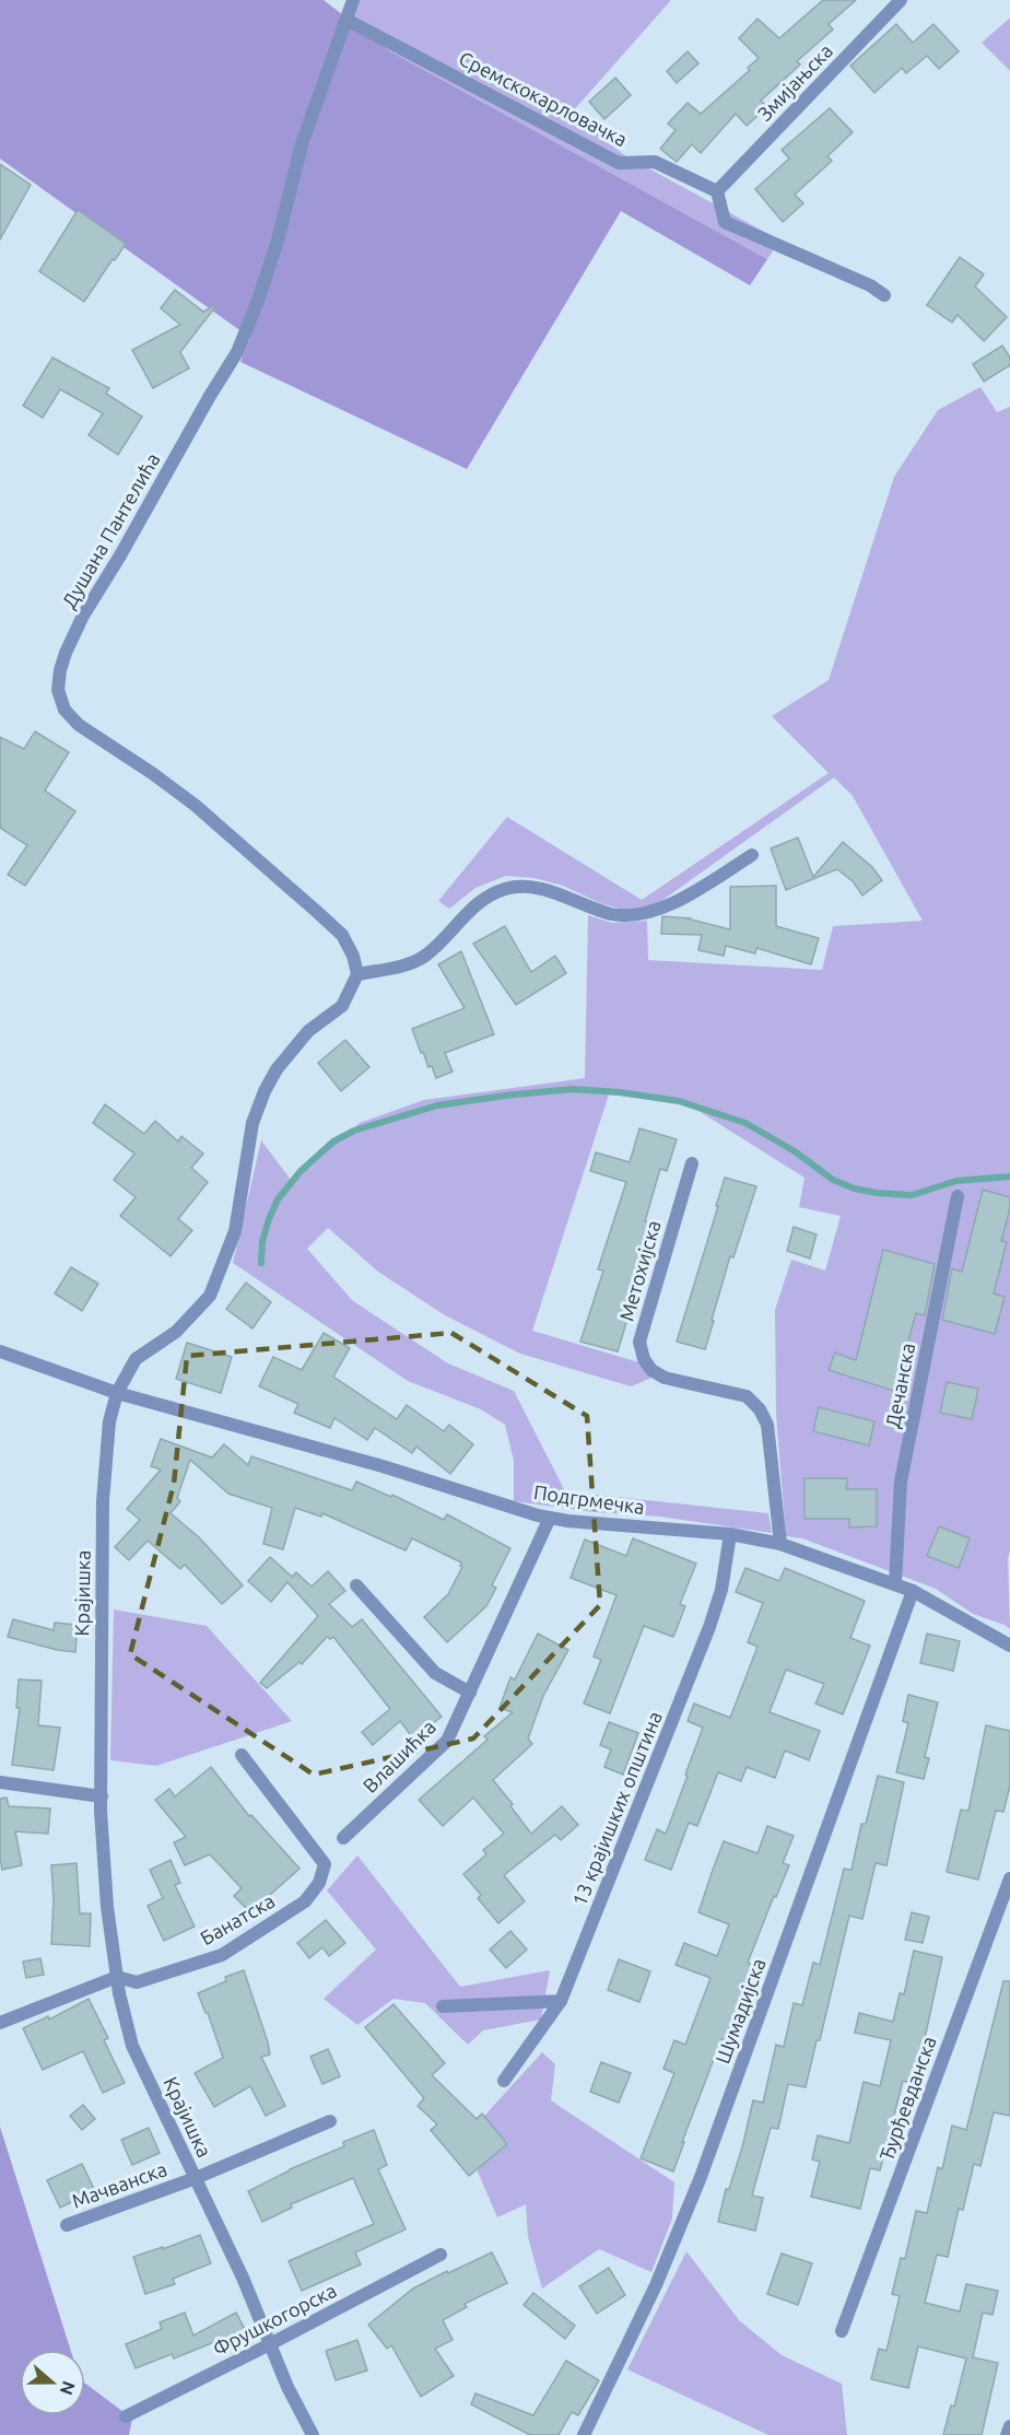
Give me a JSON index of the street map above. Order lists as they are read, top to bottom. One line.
{"streets":{"street":["Змијањска","Сремскокарловачка","Душана Пантелића","Метохијска","Дечанска","Подгрмечка","Крајишка","Влашићка","13 крајишких општина","Банатска","Шумадијска","Ђурђевданска","Мачванска","Фрушкогорска"]},"crossings":[["Змијањска","Сремскокарловачка"],["Сремскокарловачка","Душана Пантелића"],["Метохијска","Подгрмечка"],["Дечанска","Подгрмечка"],["Подгрмечка","Крајишка"],["Подгрмечка","Влашићка"],["Подгрмечка","13 крајишких општина"],["Подгрмечка","Шумадијска"],["Крајишка","Банатска"],["Крајишка","Мачванска"],["Крајишка","Фрушкогорска"]],"north":"right"}
